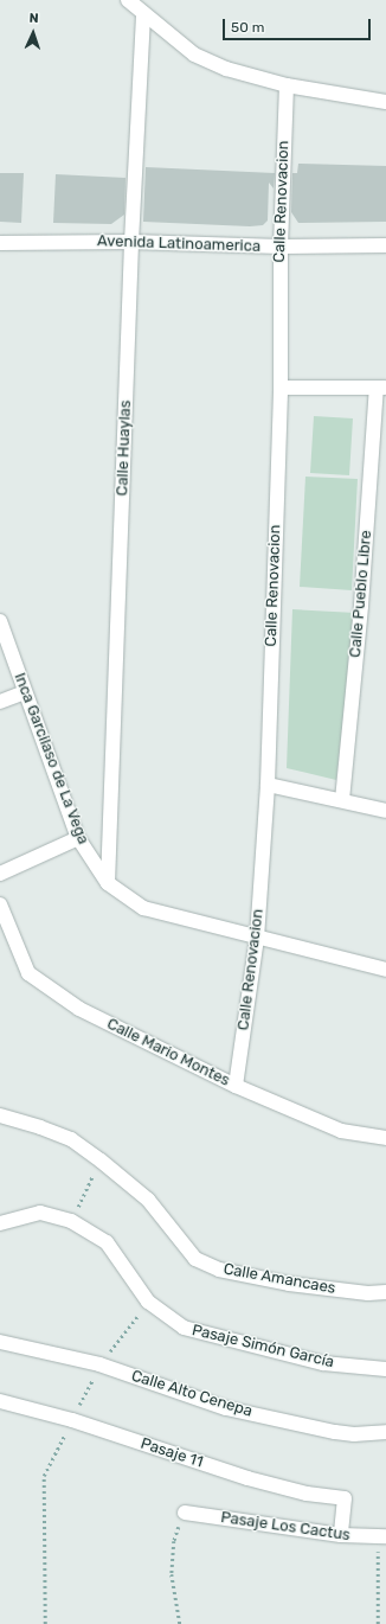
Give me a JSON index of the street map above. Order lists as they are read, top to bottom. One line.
{"streets":{"street":["Calle Renovacion","Avenida Latinoamerica","Calle Huaylas","Calle Pueblo Libre","Inca Garcilaso de La Vega","Calle Mario Montes","Calle Amancaes","Pasaje Simón García","Calle Alto Cenepa","Pasaje 11","Pasaje Los Cactus"]},"crossings":[["Calle Renovacion","Avenida Latinoamerica"],["Calle Renovacion","Inca Garcilaso de La Vega"],["Calle Renovacion","Calle Mario Montes"],["Avenida Latinoamerica","Calle Huaylas"],["Calle Huaylas","Inca Garcilaso de La Vega"],["Pasaje 11","Pasaje Los Cactus"]],"scale_bar":"50 m","north":"top"}
